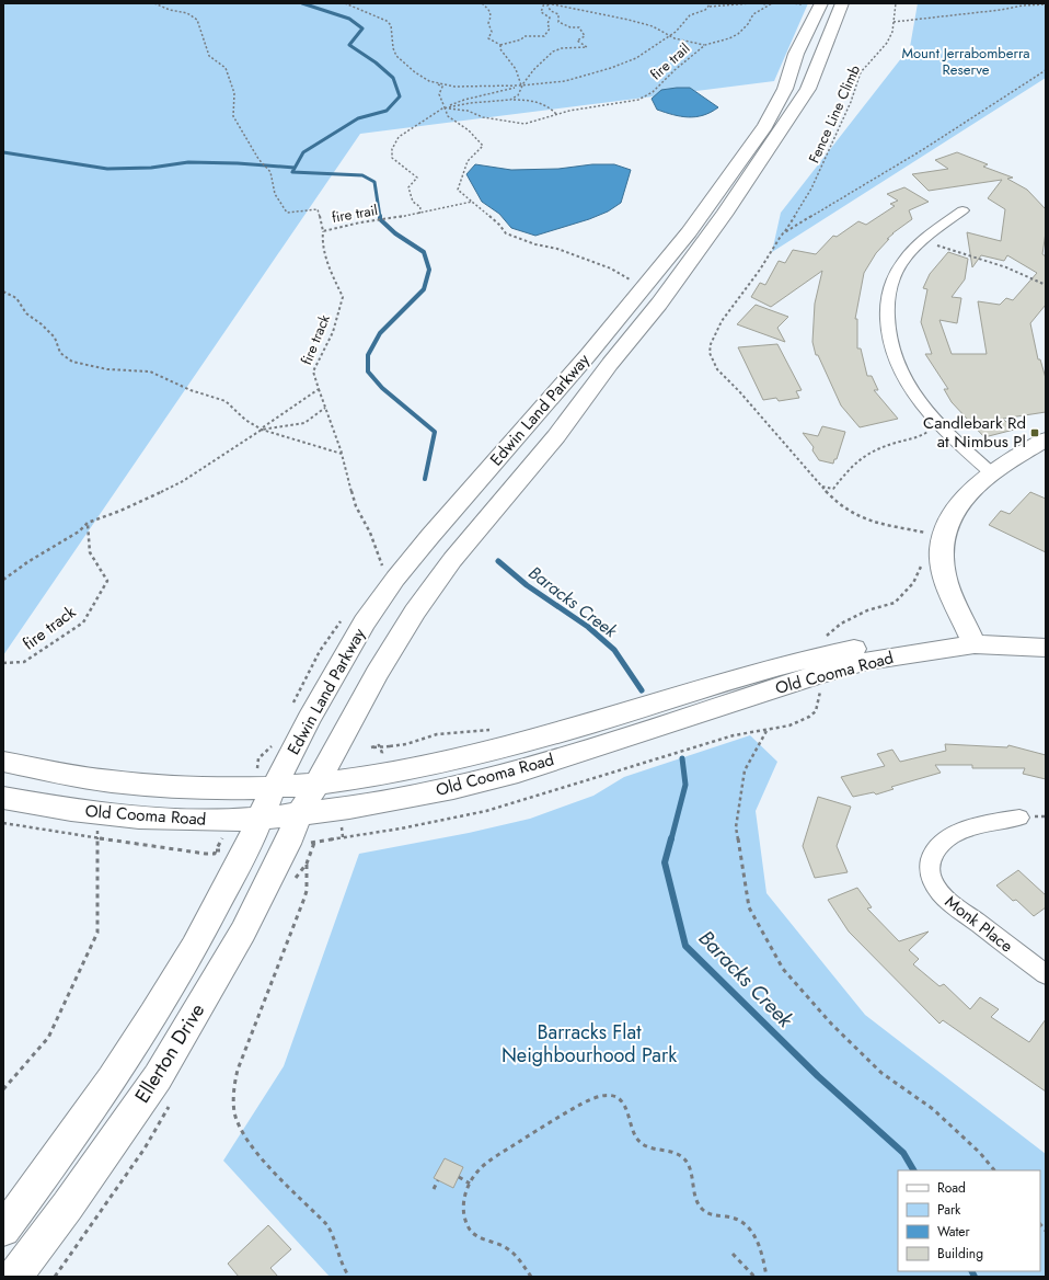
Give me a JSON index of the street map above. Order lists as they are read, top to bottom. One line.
{"streets":{"main road":["Edwin Land Parkway","Old Cooma Road","Ellerton Drive"],"street":["Monk Place"],"path":["fire trail","Fence Line Climb","fire track"]},"crossings":[["fire trail","fire track"],["Edwin Land Parkway","Old Cooma Road"],["Edwin Land Parkway","Ellerton Drive"],["Old Cooma Road","Ellerton Drive"]],"water":["Baracks Creek"],"parks":["Mount Jerrabomberra Reserve","Barracks Flat Neighbourhood Park"],"places":{"transit":["Candlebark Rd at Nimbus Pl"]},"legend":["Road","Park","Water","Building"]}
